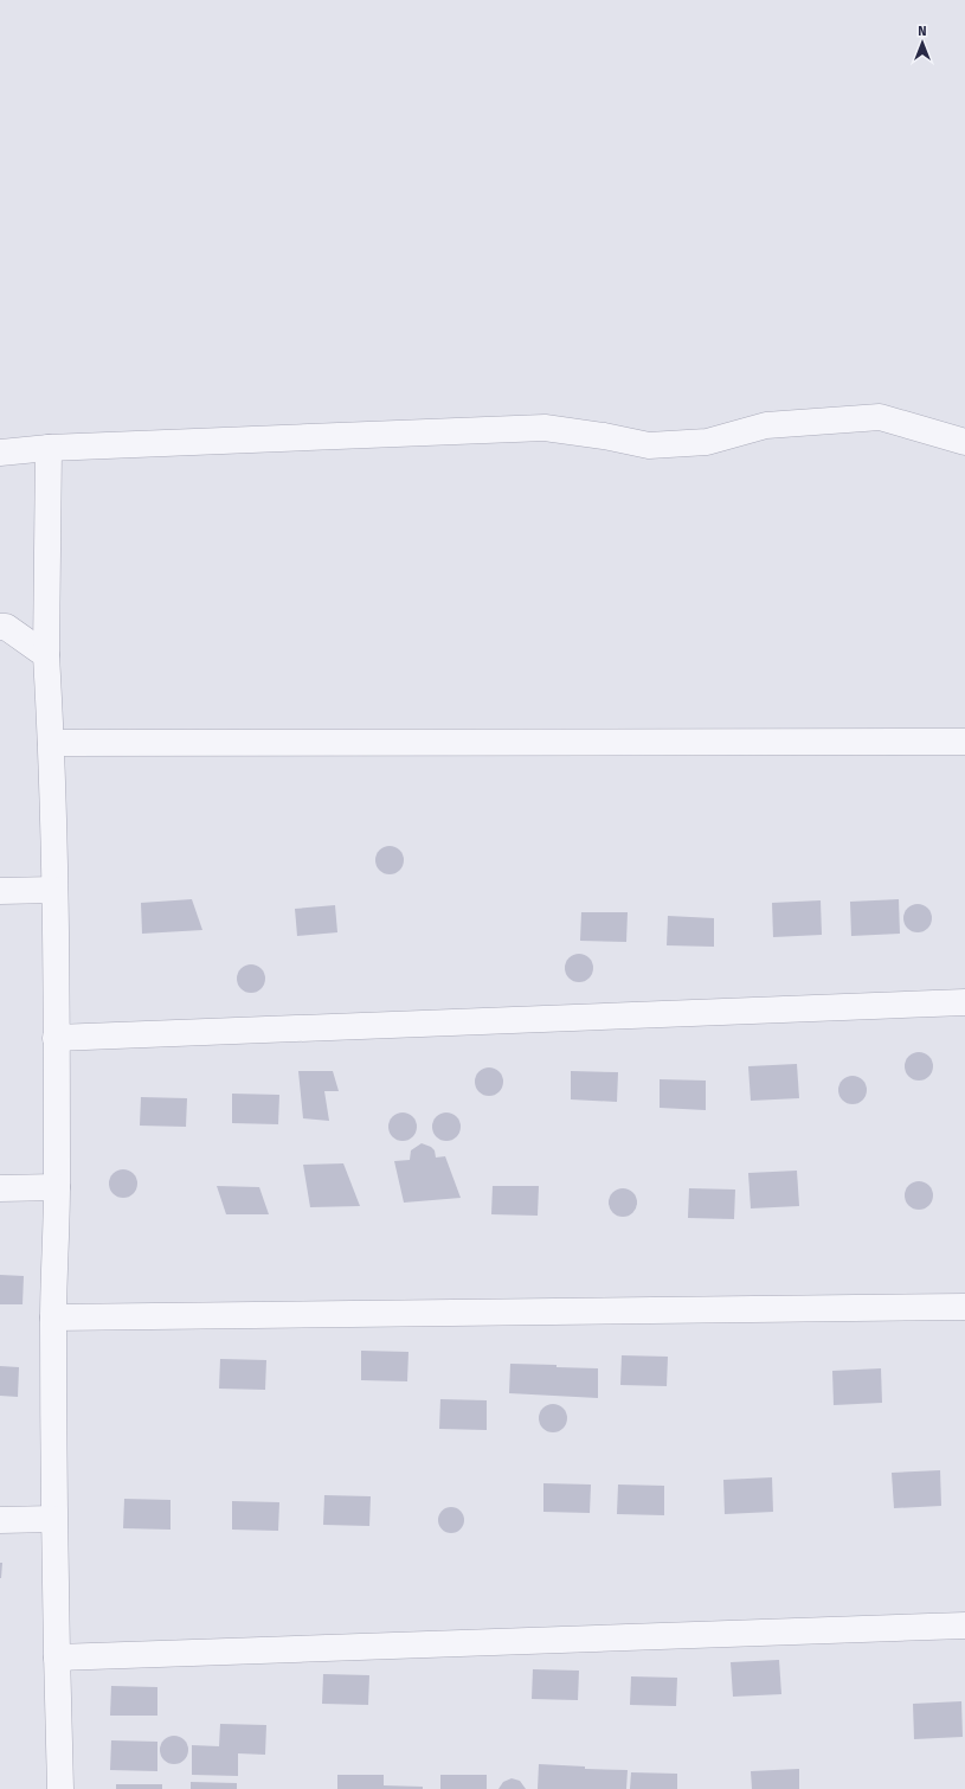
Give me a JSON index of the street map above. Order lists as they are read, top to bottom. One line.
{"north":"top"}
